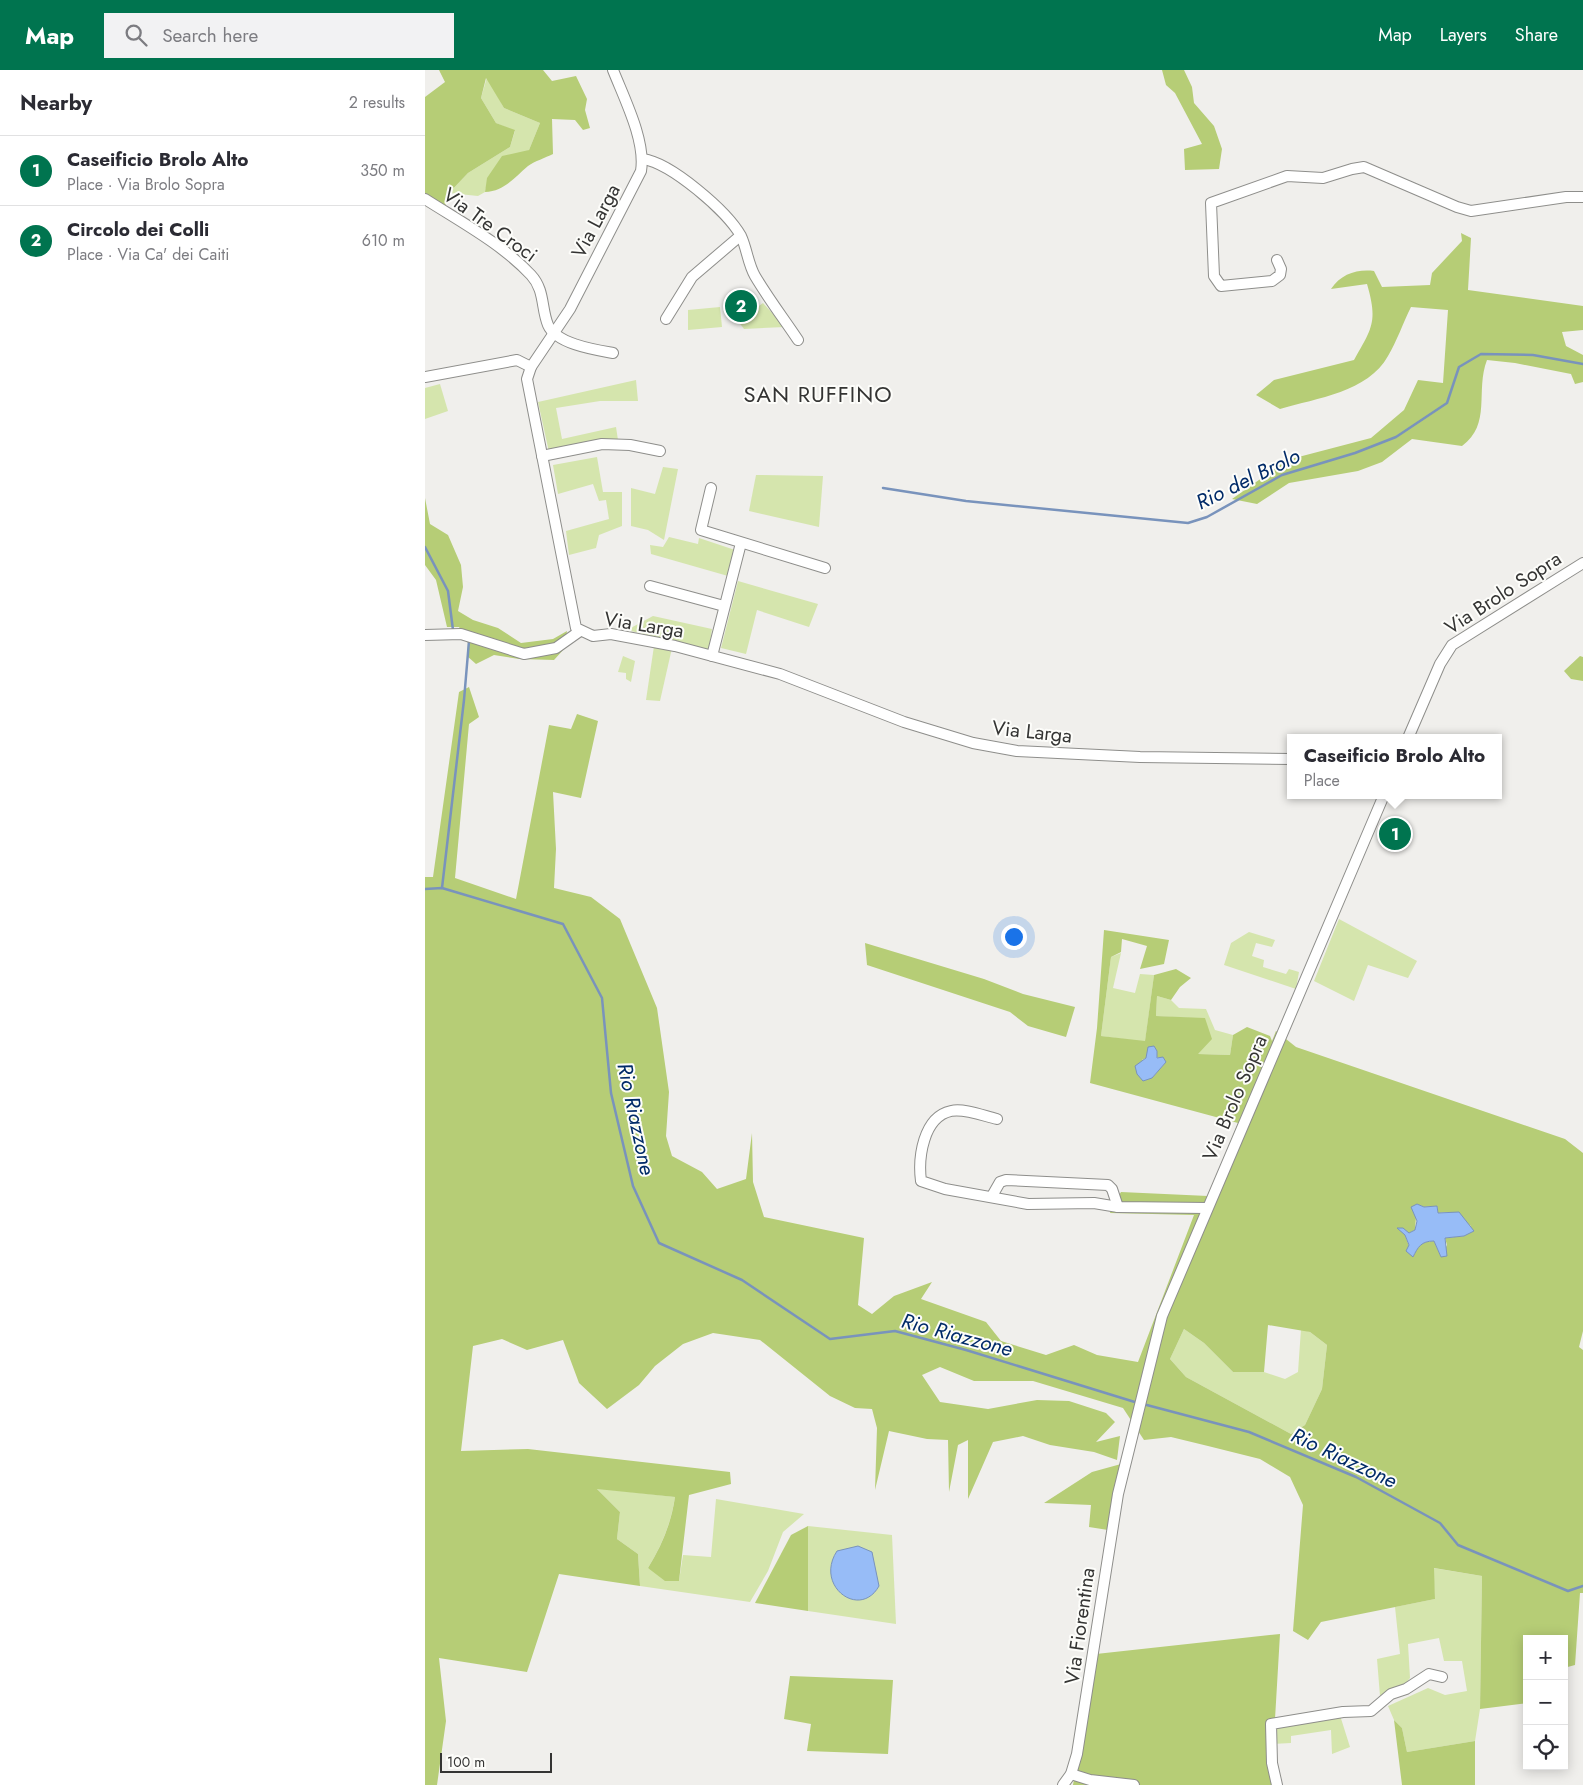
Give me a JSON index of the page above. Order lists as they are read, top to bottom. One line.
{"streets":{"street":["Via Larga","Via Tre Croci","Via Brolo Sopra","Via Fiorentina"]},"crossings":[["Via Larga","Via Tre Croci"],["Via Brolo Sopra","Via Fiorentina"]],"districts":["SAN RUFFINO"],"water":["Rio del Brolo","Rio Riazzone"],"scale_bar":"100 m","page":{"header":"Map","search":"Search here","nav":["Map","Layers","Share"],"heading":["Nearby","2 results"],"list":[{"mark":"1","name":"Caseificio Brolo Alto","note":"Place · Via Brolo Sopra","value":"350 m"},{"mark":"2","name":"Circolo dei Colli","note":"Place · Via Ca' dei Caiti","value":"610 m"}],"pins":["2","1"],"popup":["Caseificio Brolo Alto","Place"],"map_buttons":["+","−"],"scale":"100 m"}}
